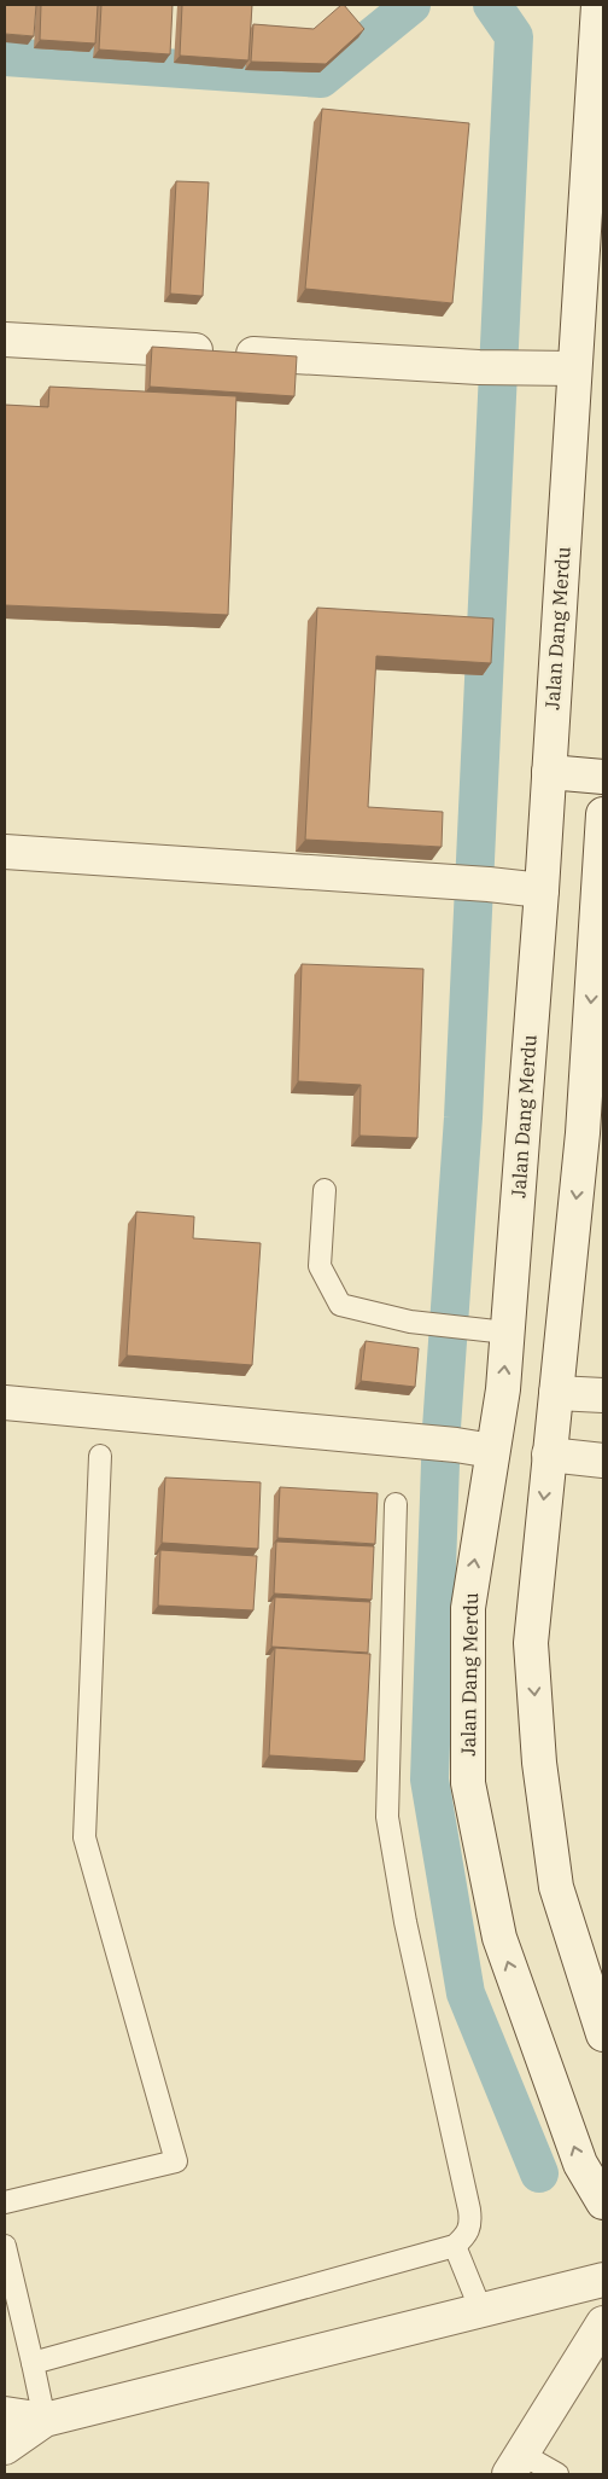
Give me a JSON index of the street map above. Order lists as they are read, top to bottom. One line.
{"streets":{"main road":["Jalan Dang Merdu"]}}
